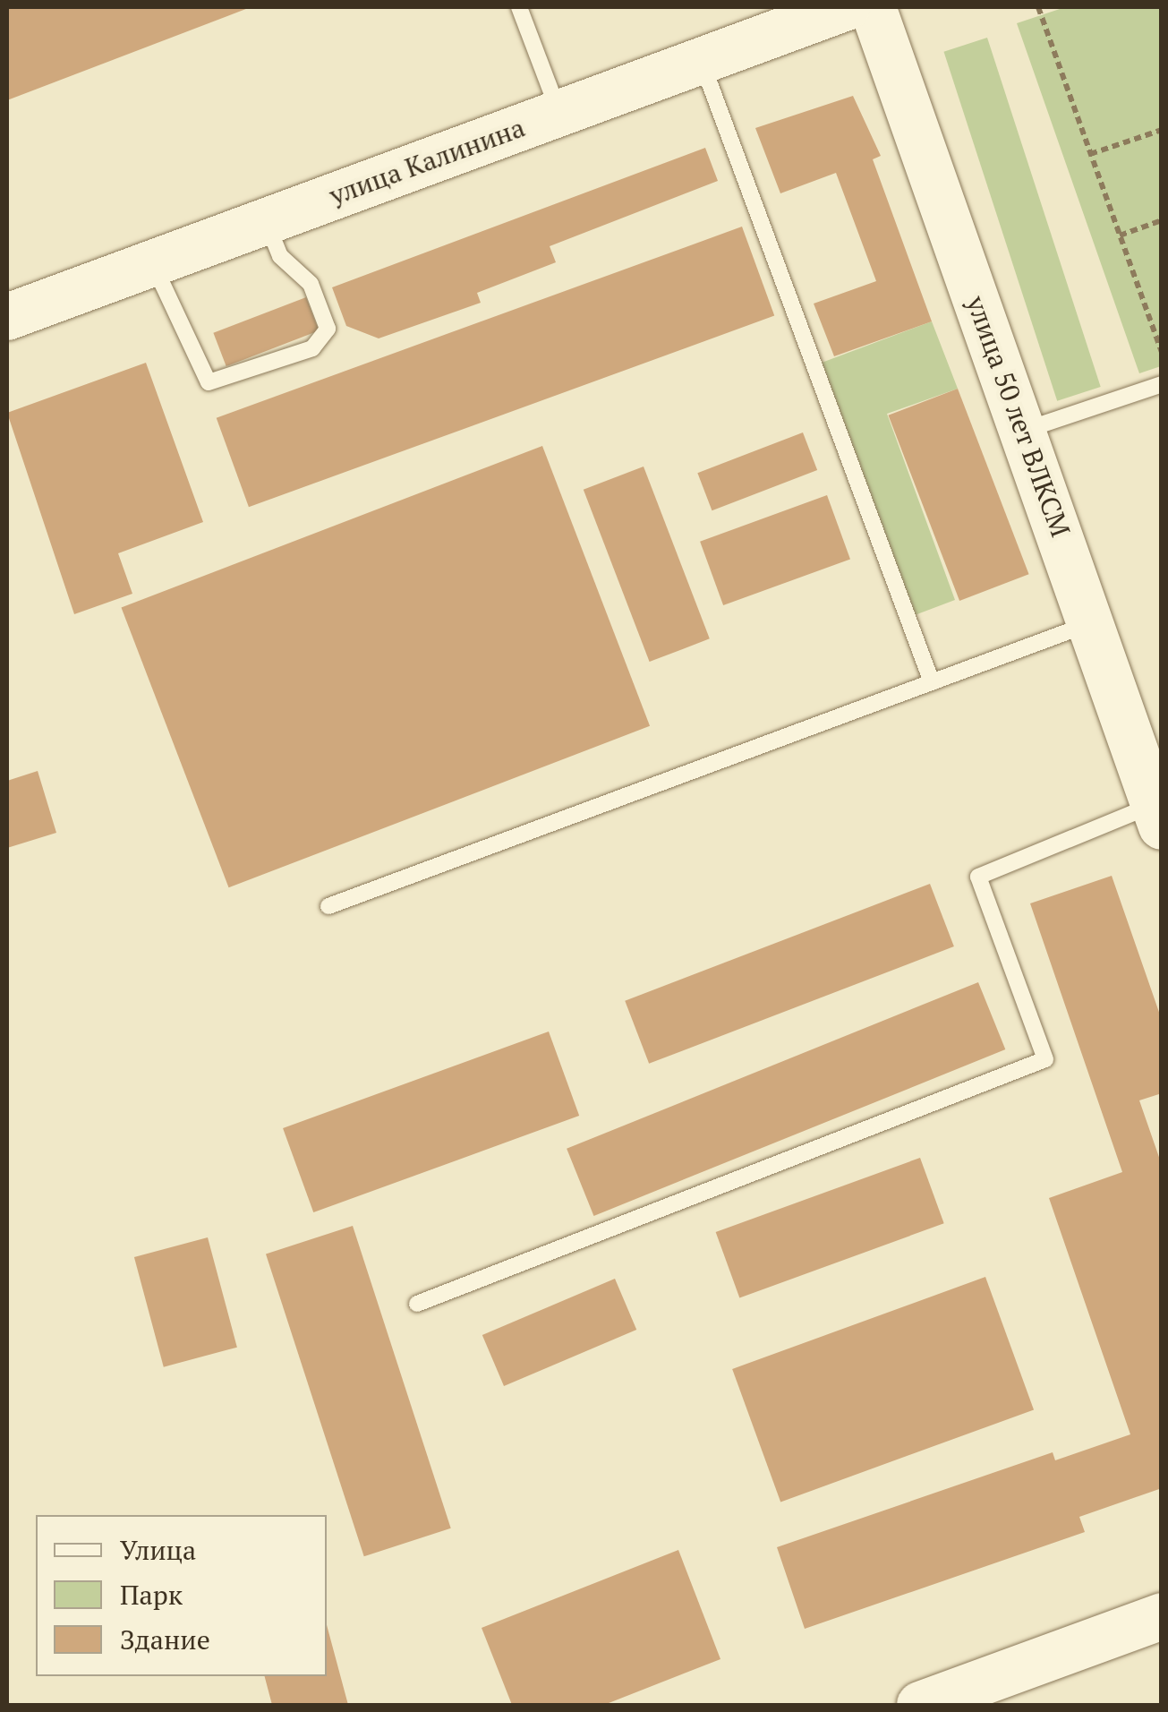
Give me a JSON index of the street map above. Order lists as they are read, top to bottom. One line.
{"streets":{"street":["улица Калинина","улица 50 лет ВЛКСМ"]},"legend":["Улица","Парк","Здание"]}
